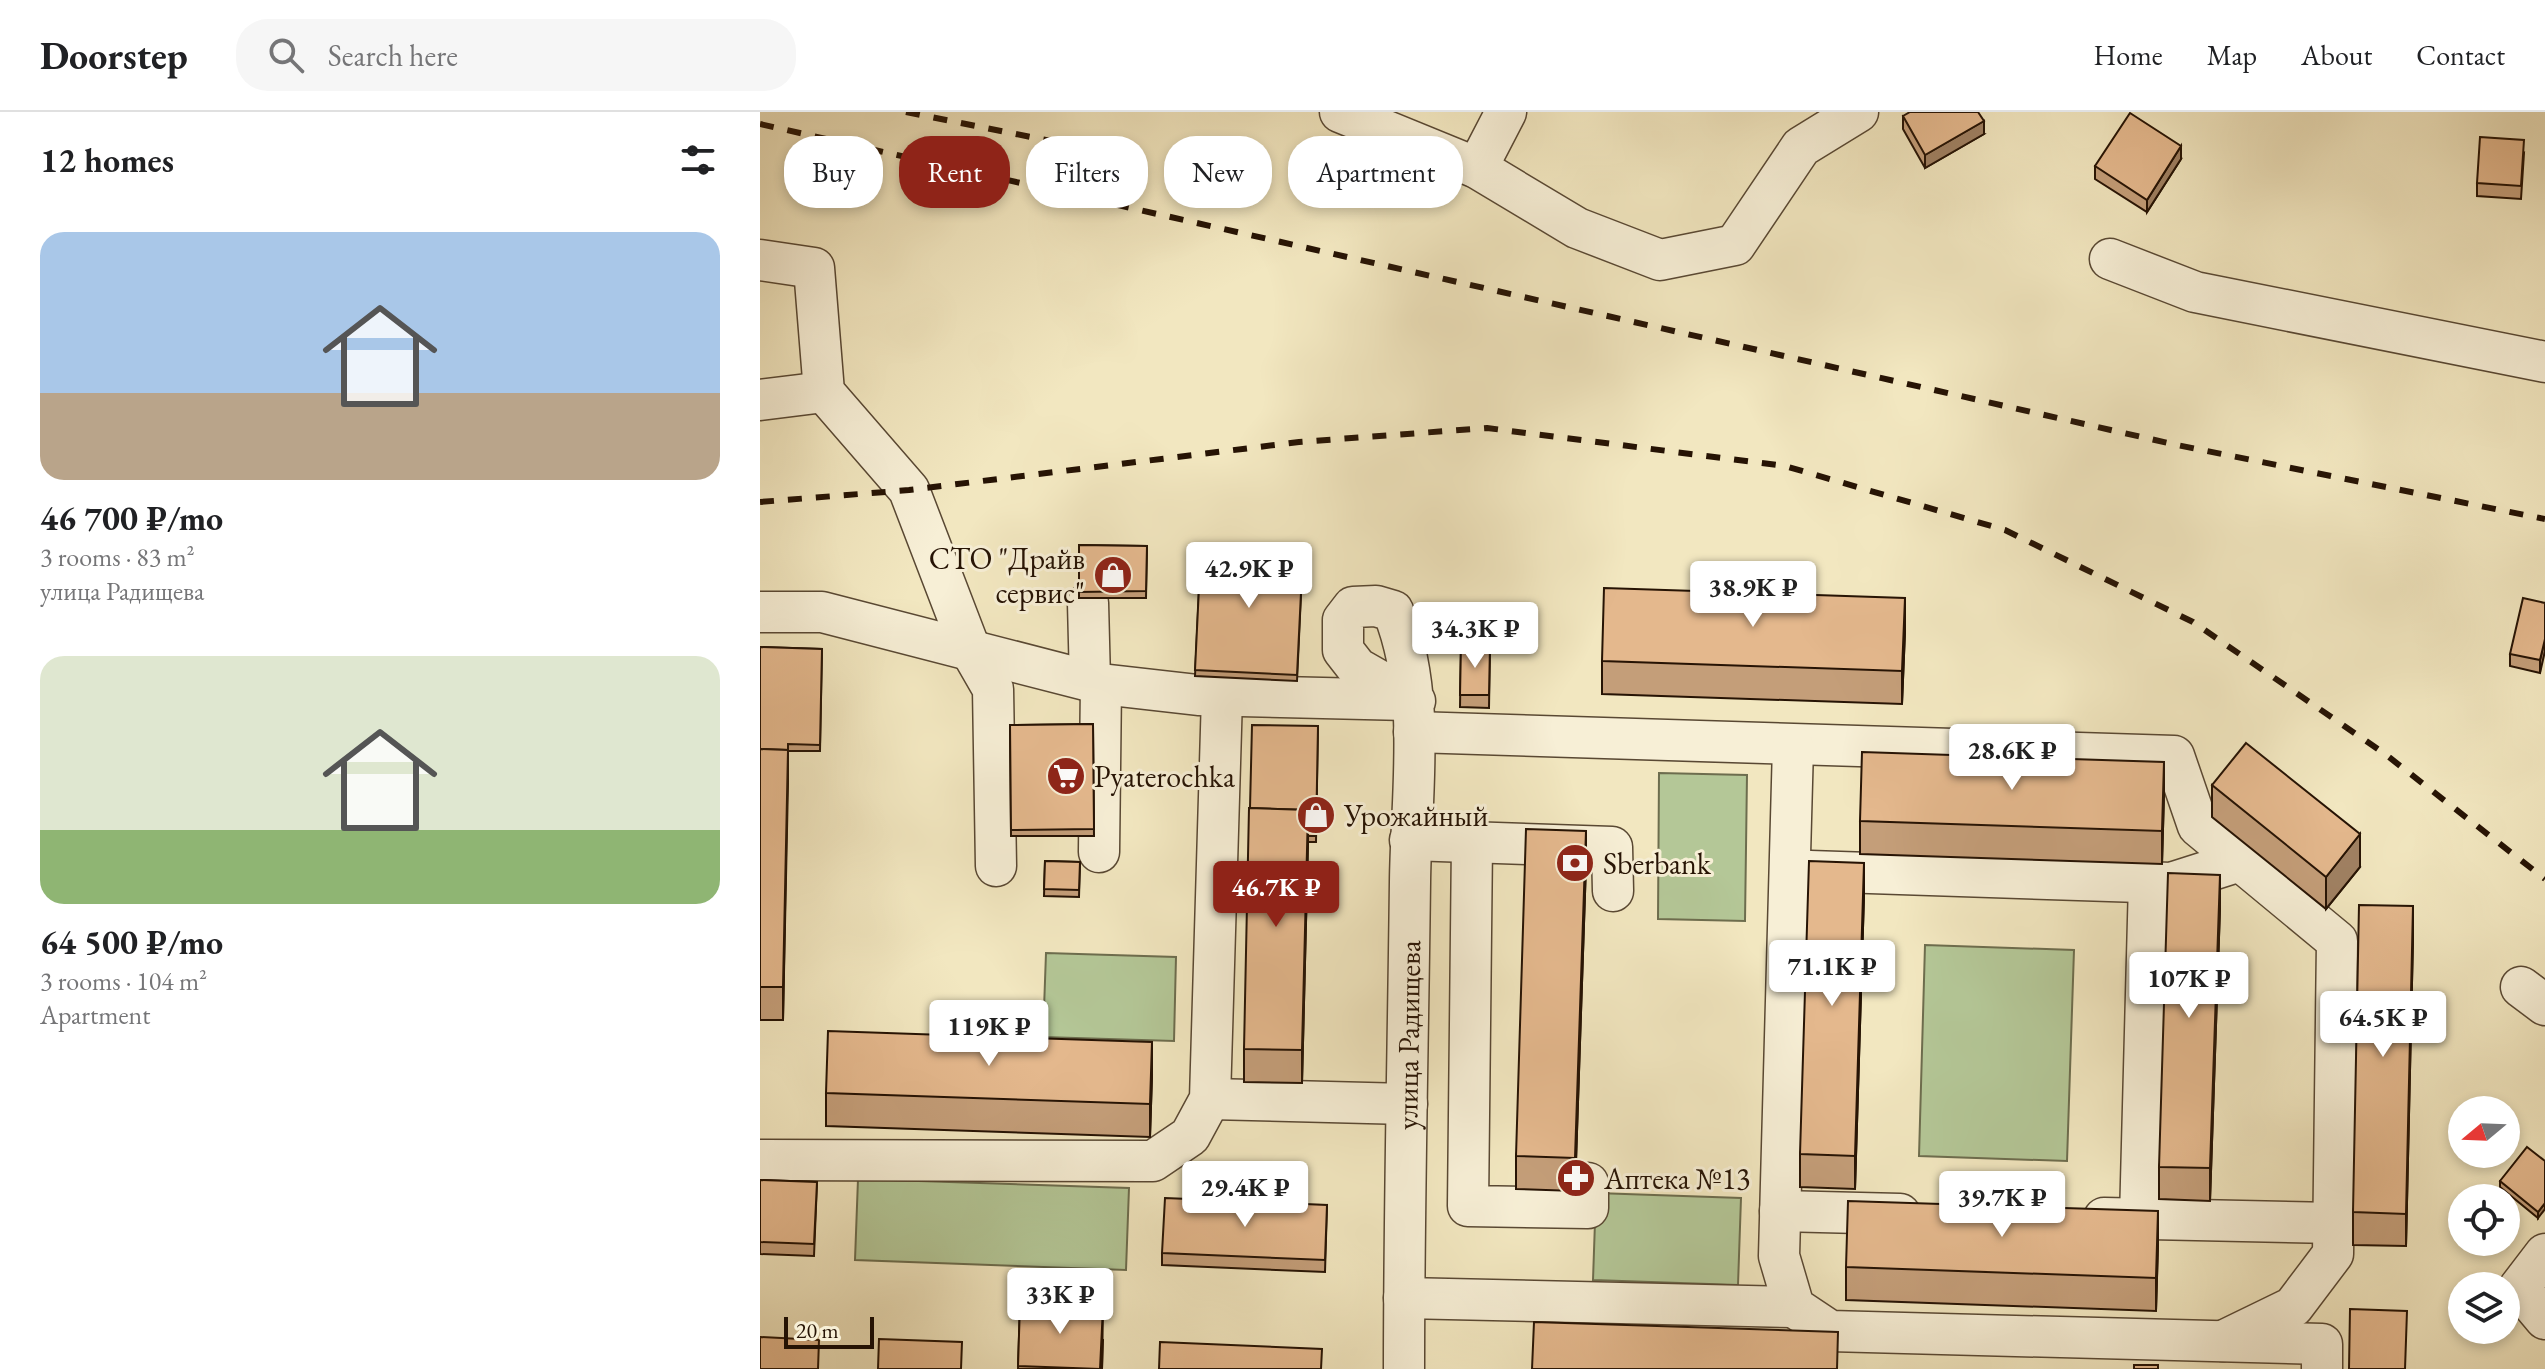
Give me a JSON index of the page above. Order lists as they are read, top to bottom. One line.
{"streets":{"street":["улица Радищева"]},"places":{"shop":["СТО \"Драйв сервис\"","Урожайный"],"supermarket":["Pyaterochka"],"bank":["Sberbank"],"pharmacy":["Аптека №13"]},"scale_bar":"20 m","north":"left","page":{"header":"Doorstep","search":"Search here","nav":["Home","Map","About","Contact"],"heading":"12 homes","chip":["Buy","Rent","Filters","New","Apartment"],"list":[{"name":"46 700 ₽/mo","note":"3 rooms · 83 m² · улица Радищева"},{"name":"64 500 ₽/mo","note":"3 rooms · 104 m² · Apartment"}],"price":["42.9K ₽","38.9K ₽","34.3K ₽","28.6K ₽","46.7K ₽","71.1K ₽","107K ₽","64.5K ₽","119K ₽","29.4K ₽","39.7K ₽","33K ₽"],"scale":"20 m"}}
